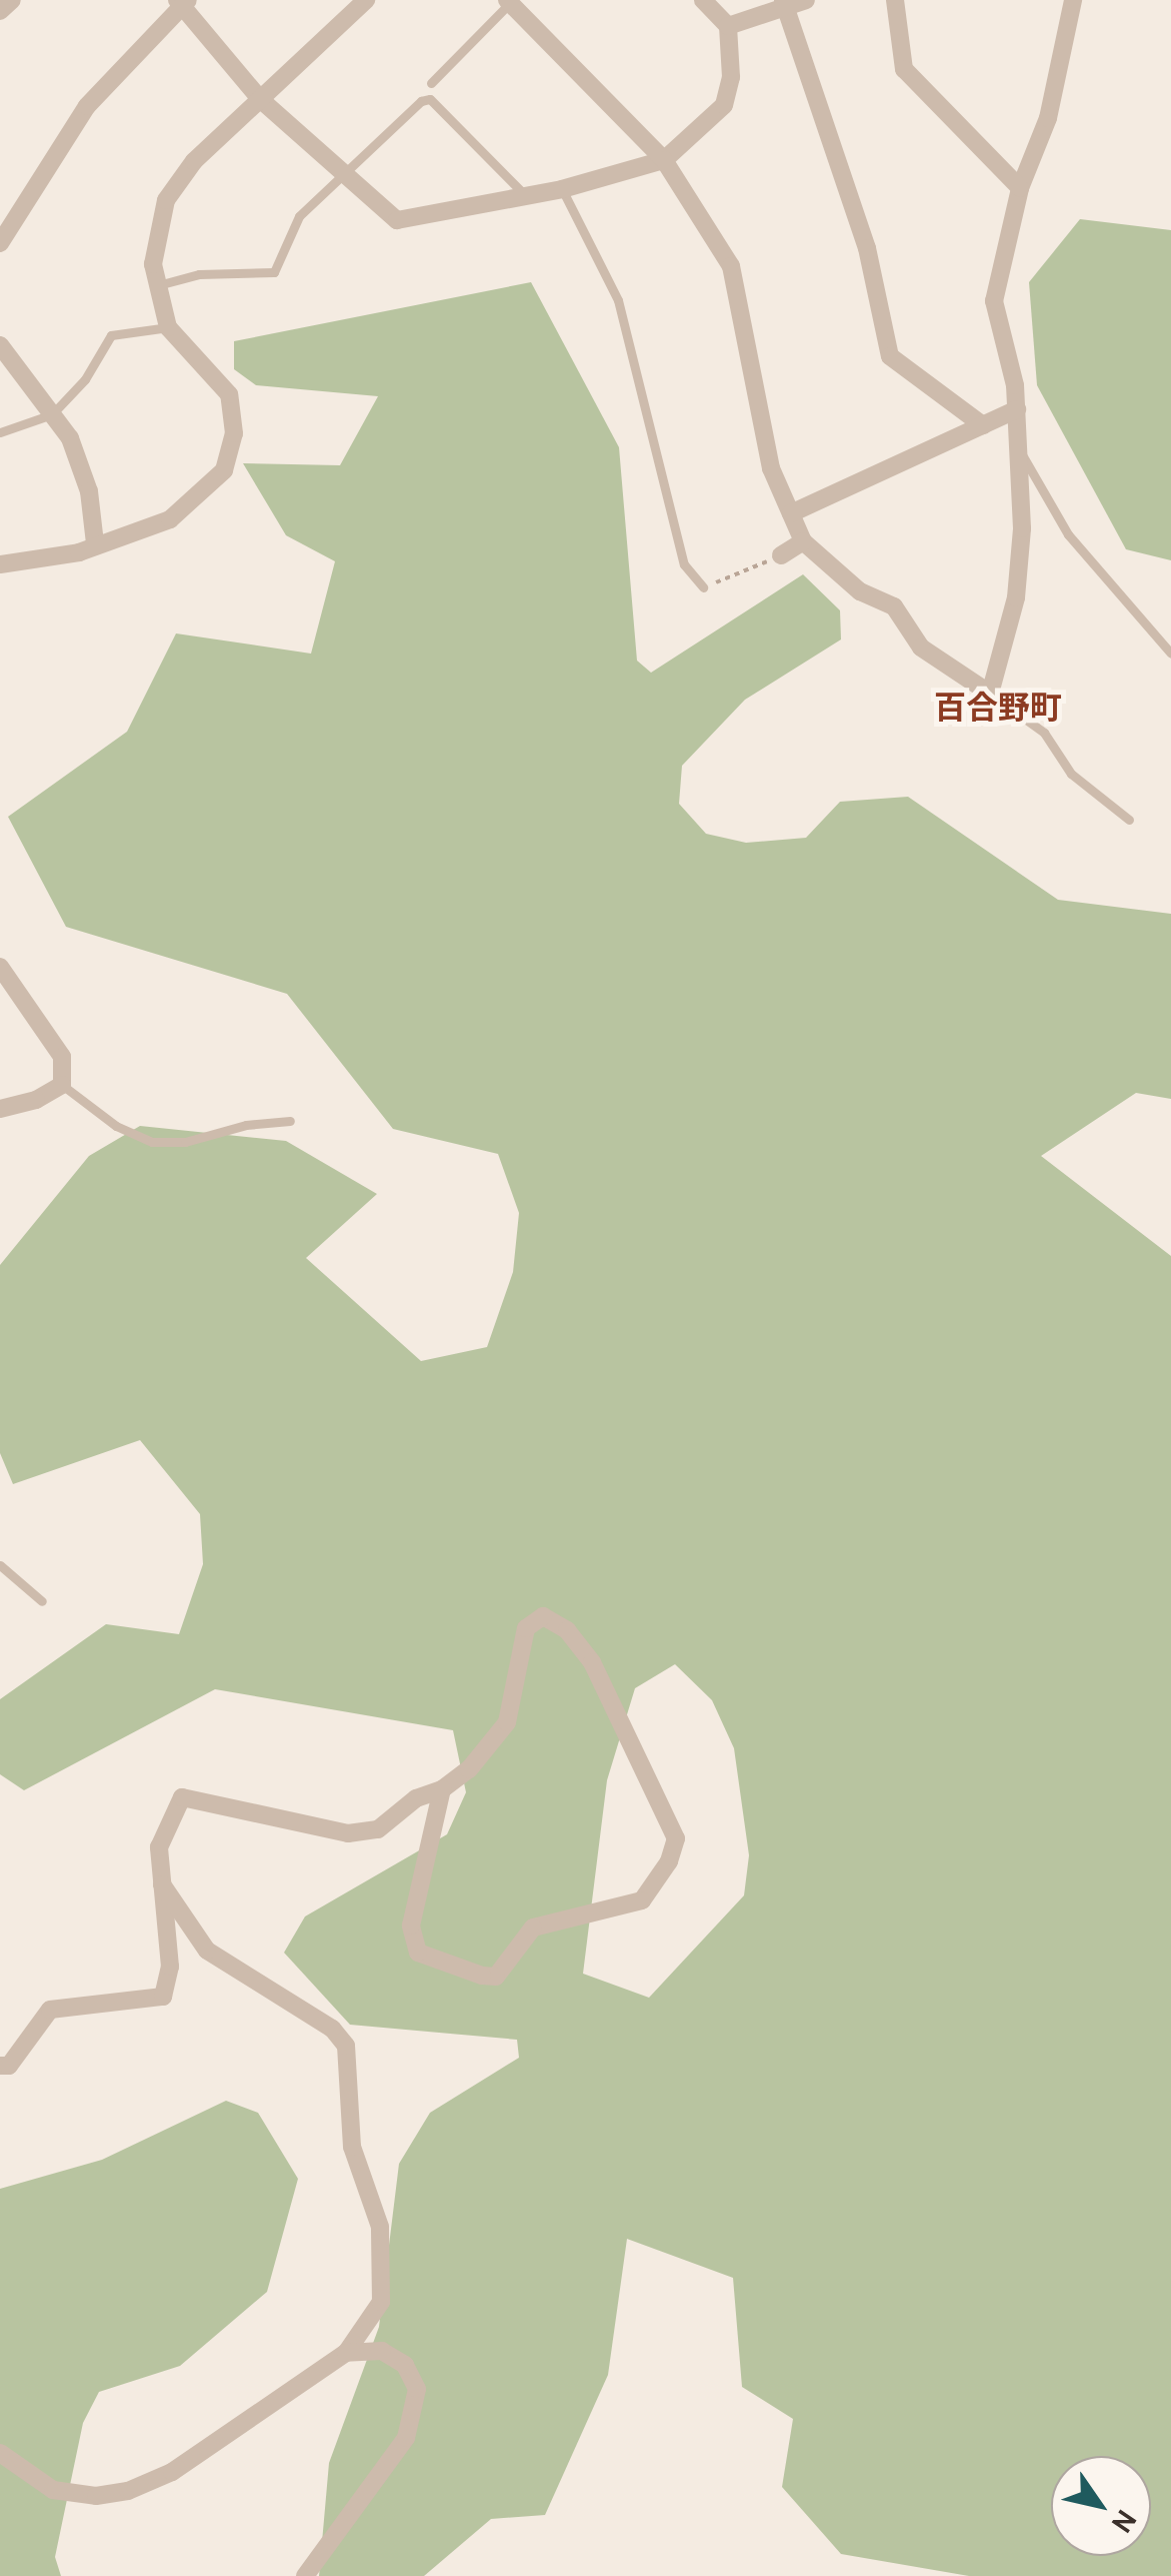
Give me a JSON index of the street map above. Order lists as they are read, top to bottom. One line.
{"districts":["百合野町"],"north":"bottom right"}
